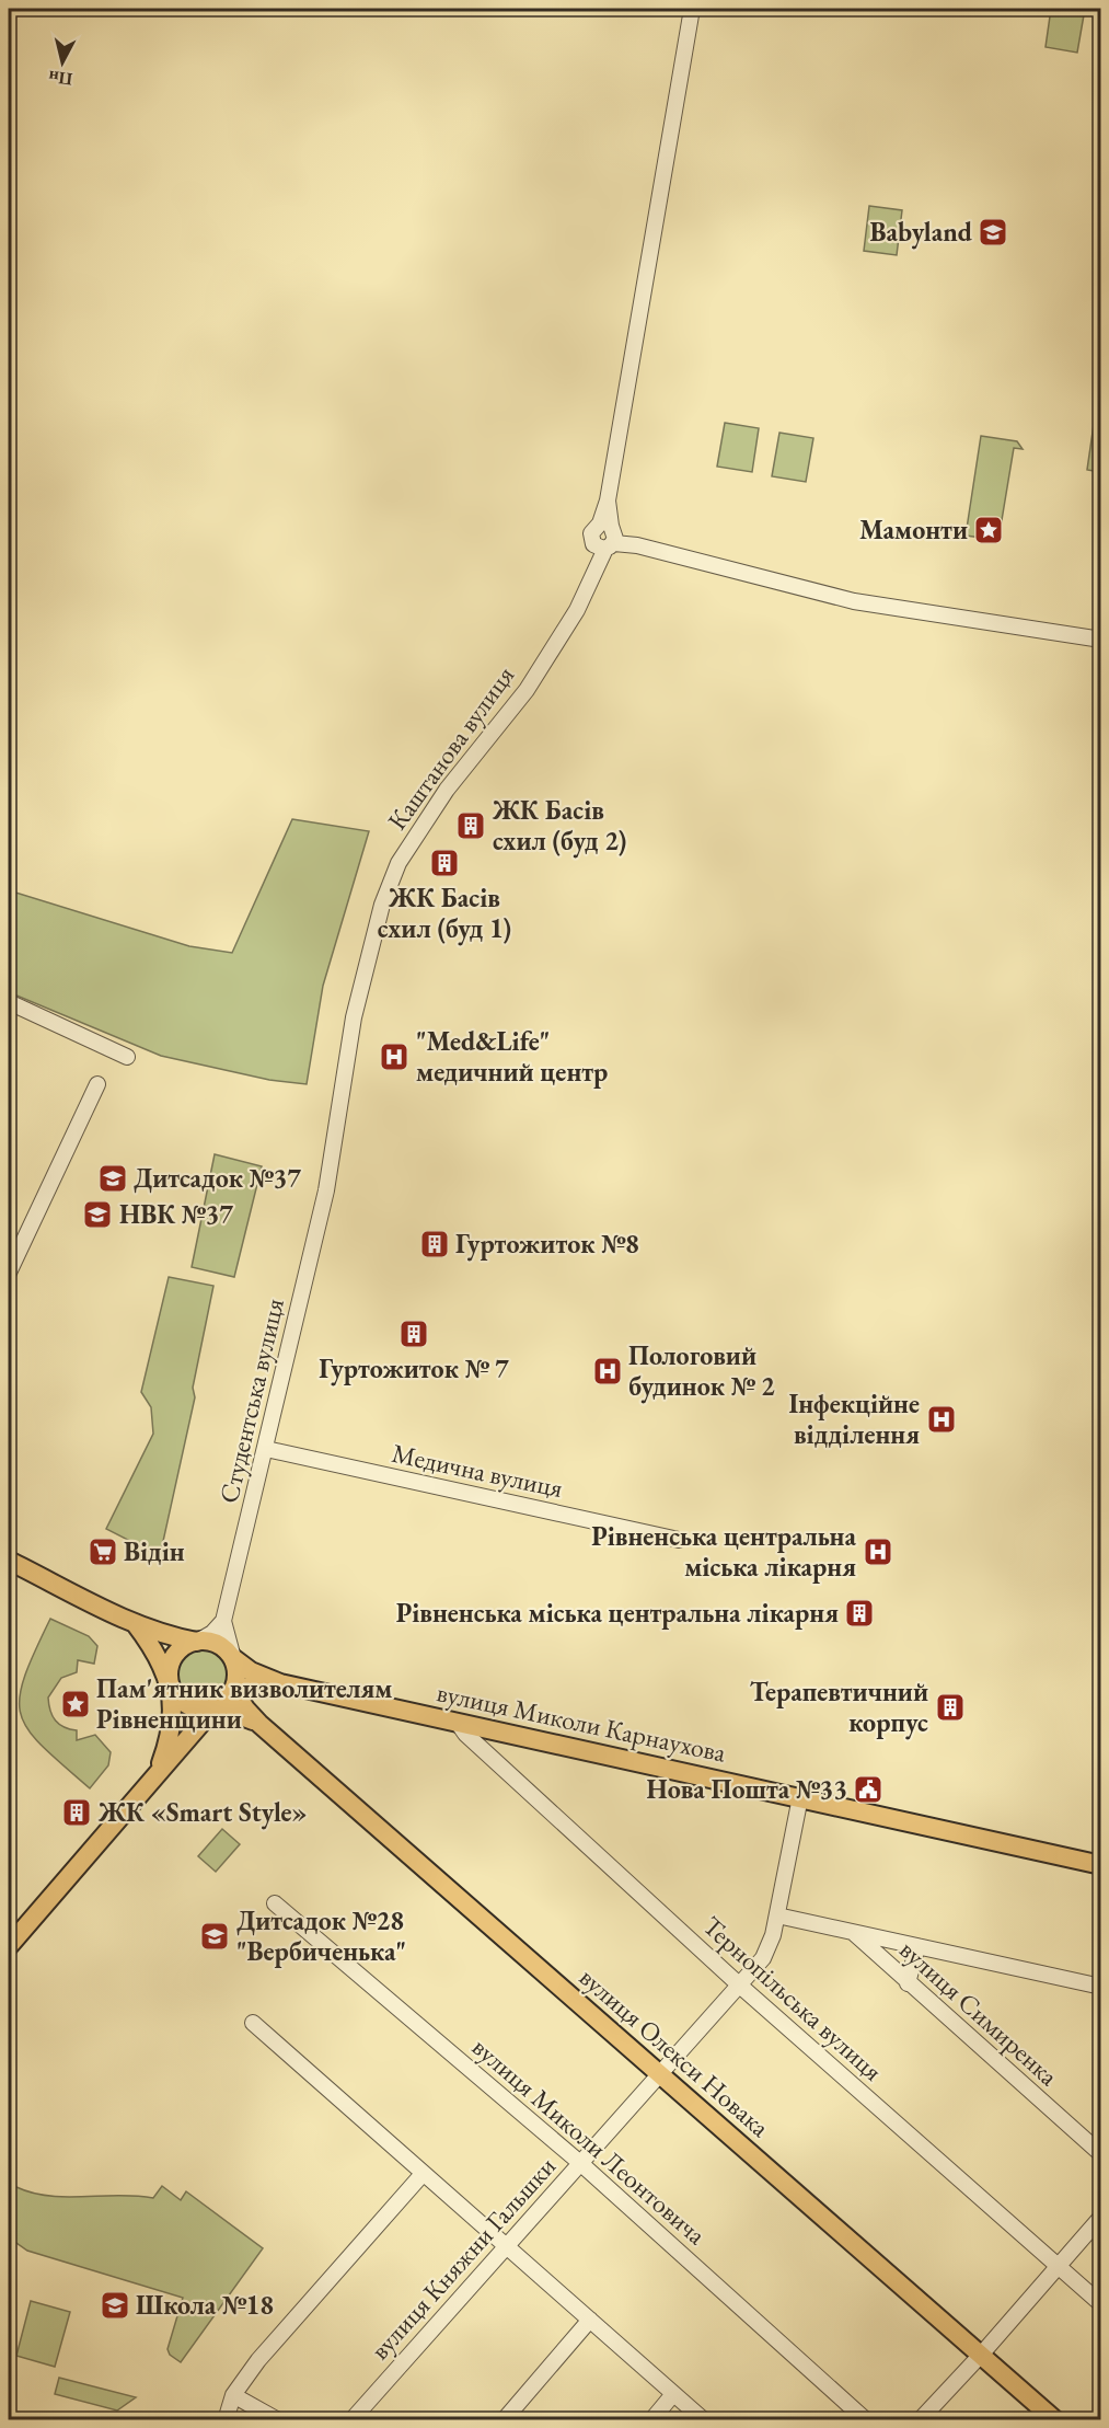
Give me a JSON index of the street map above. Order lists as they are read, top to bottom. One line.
{"streets":{"main road":["вулиця Миколи Карнаухова","вулиця Олекси Новака"],"street":["Каштанова вулиця","Студентська вулиця","Медична вулиця","Тернопільська вулиця","вулиця Симиренка","вулиця Миколи Леонтовича","вулиця Княжни Гальшки"]},"crossings":[["Каштанова вулиця","Студентська вулиця"],["Студентська вулиця","Медична вулиця"],["вулиця Миколи Карнаухова","Тернопільська вулиця"],["вулиця Миколи Карнаухова","вулиця Олекси Новака"],["вулиця Миколи Карнаухова","вулиця Княжни Гальшки"],["Тернопільська вулиця","вулиця Княжни Гальшки"],["вулиця Олекси Новака","вулиця Княжни Гальшки"],["вулиця Миколи Леонтовича","вулиця Княжни Гальшки"]],"places":{"school or university":["Babyland","Дитсадок №37","НВК №37","Дитсадок №28 \"Вербиченька\"","Школа №18"],"place":["Мамонти","Пам'ятник визволителям Рівненщини"],"building":["ЖК Басів схил (буд 2)","ЖК Басів схил (буд 1)","Гуртожиток №8","Гуртожиток № 7","Рівненська міська центральна лікарня","Терапевтичний корпус","ЖК «Smart Style»"],"hospital":["\"Med&Life\" медичний центр","Пологовий будинок № 2","Інфекційне відділення","Рівненська центральна міська лікарня"],"supermarket":["Відін"],"public building":["Нова Пошта №33"]},"north":"bottom"}
